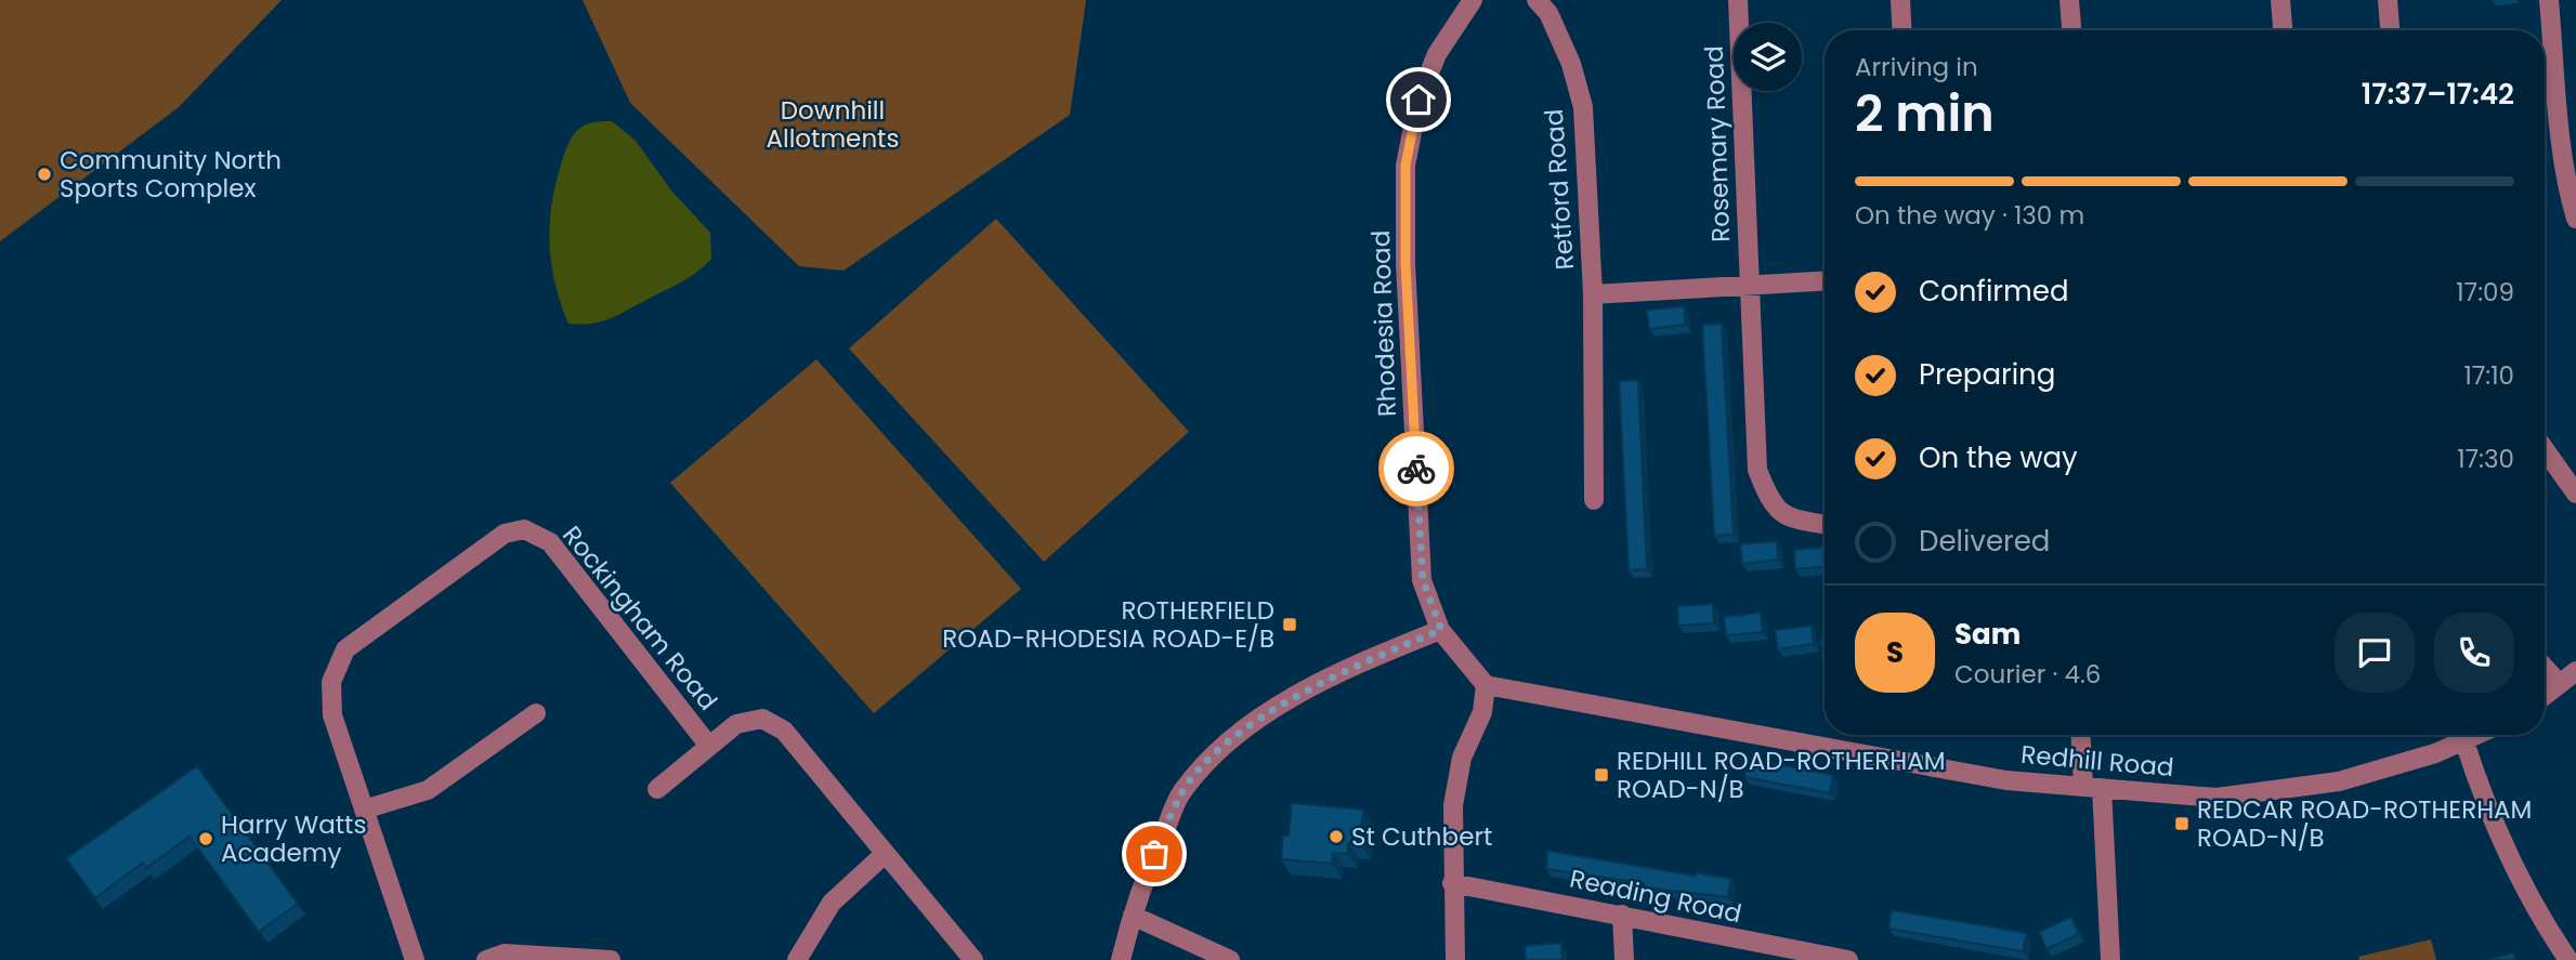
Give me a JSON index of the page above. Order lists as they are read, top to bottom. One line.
{"streets":{"street":["Rosemary Road","Retford Road","Rhodesia Road","Rockingham Road","Redhill Road","Reading Road"]},"crossings":[["Rhodesia Road","Redhill Road"]],"parks":["Downhill Allotments"],"places":{"other":["Community North Sports Complex","St Cuthbert","Harry Watts Academy"],"transit":["ROTHERFIELD ROAD-RHODESIA ROAD-E/B","REDHILL ROAD-ROTHERHAM ROAD-N/B","REDCAR ROAD-ROTHERHAM ROAD-N/B"]},"page":{"heading":["2 min","Arriving in","17:37–17:42"],"panel":["Sam","Courier · 4.6"],"bar":"On the way · 130 m","list":[["Confirmed","17:09"],["Preparing","17:10"],["On the way","17:30"],"Delivered"],"round":"S"}}
